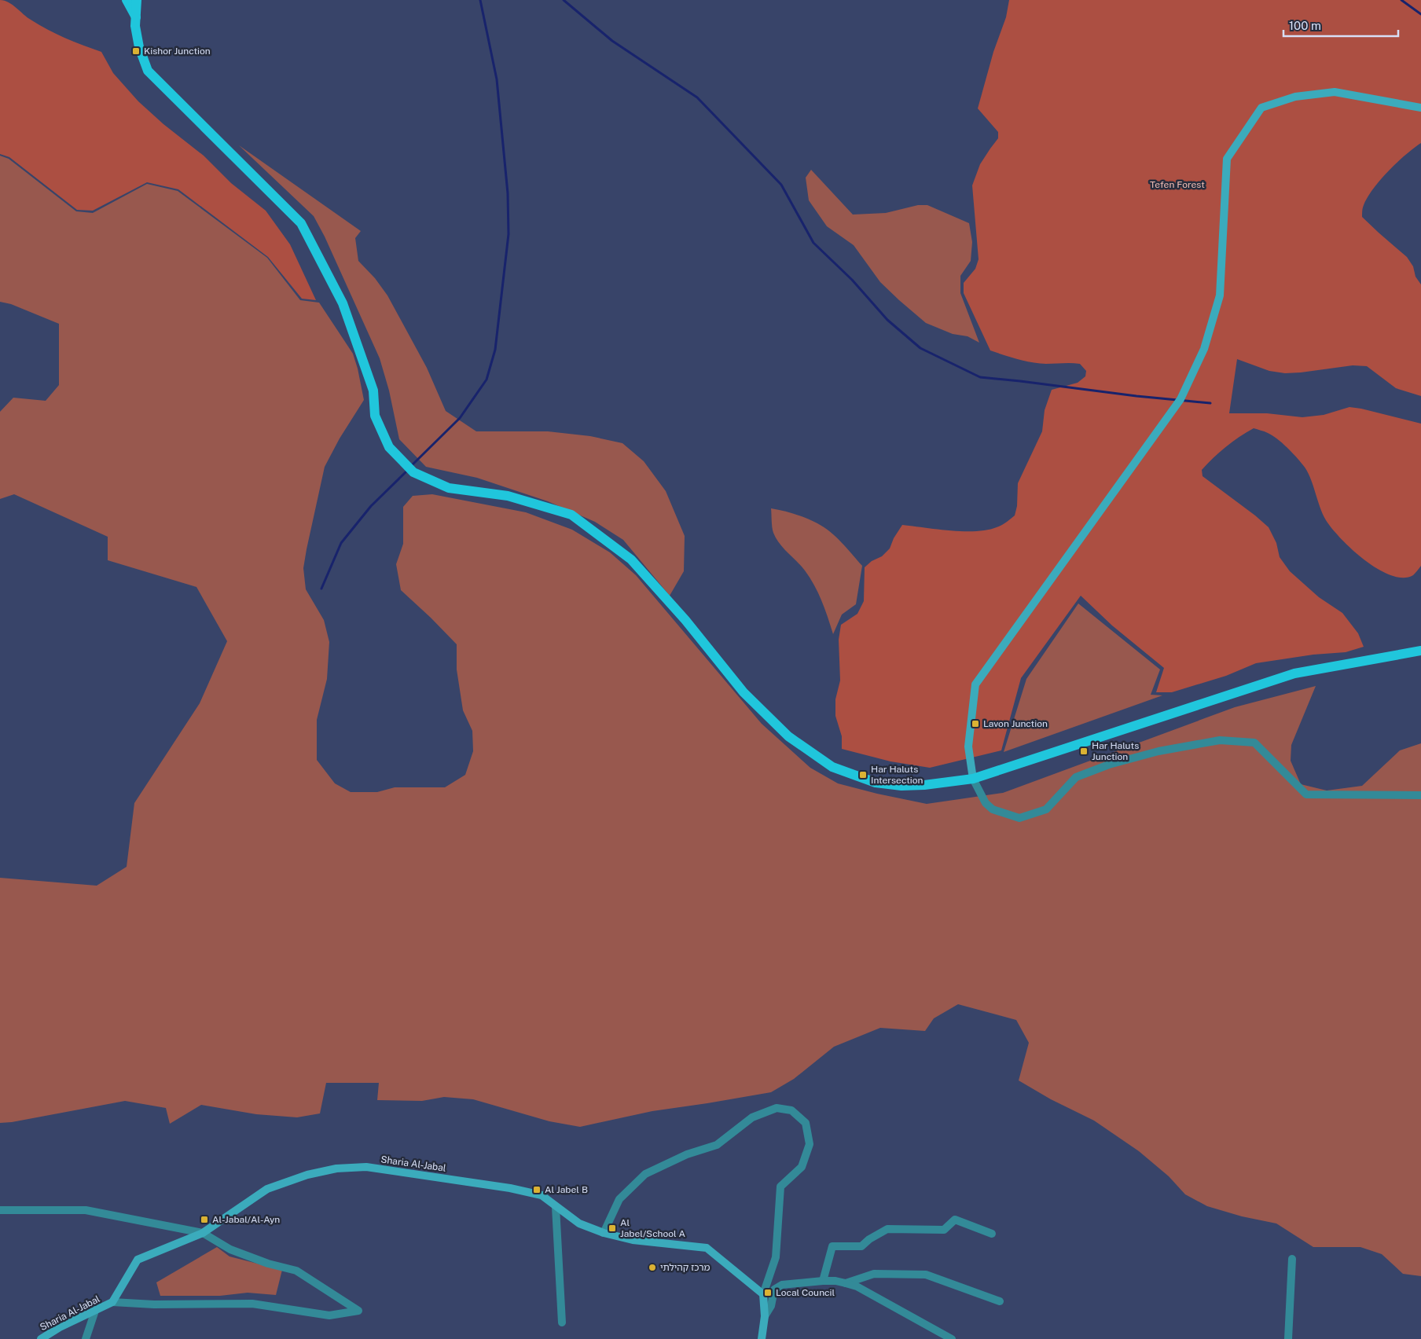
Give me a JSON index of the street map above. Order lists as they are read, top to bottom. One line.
{"streets":{"main road":["Sharia Al-Jabal"]},"parks":["Tefen Forest"],"places":{"transit":["Kishor Junction","Lavon Junction","Har Haluts Junction","Har Haluts Intersection","Al Jabel B","Al-Jabal/Al-Ayn","Al Jabel/School A","Local Council"],"other":["מרכז קהילתי"]},"scale_bar":"100 m"}
